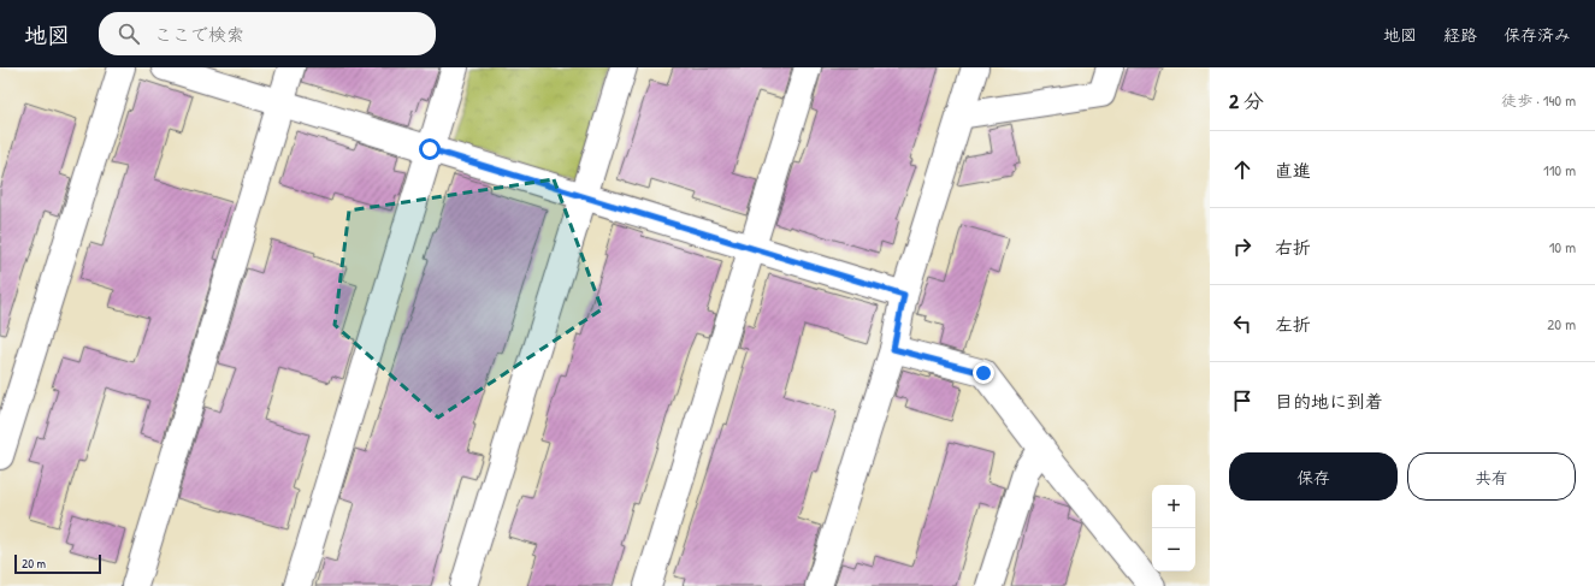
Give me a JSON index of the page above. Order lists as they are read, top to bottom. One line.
{"scale_bar":"20 m","page":{"header":"地図","search":"ここで検索","nav":["地図","経路","保存済み"],"heading":["2 分","徒歩 · 140 m"],"list":[["直進","110 m"],["右折","10 m"],["左折","20 m"],"目的地に到着"],"buttons":["保存","共有"],"map_buttons":["+","−"],"scale":"20 m"}}
